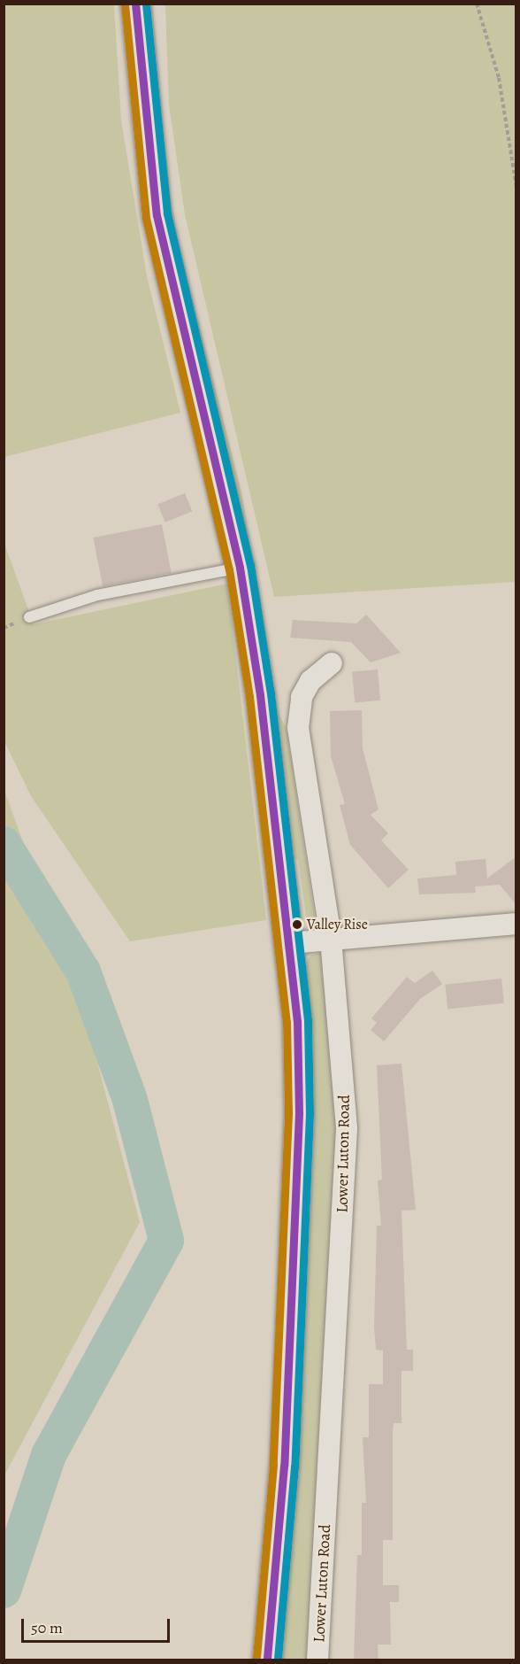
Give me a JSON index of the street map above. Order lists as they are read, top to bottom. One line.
{"streets":{"street":["Lower Luton Road"]},"places":["Valley Rise"],"scale_bar":"50 m"}
